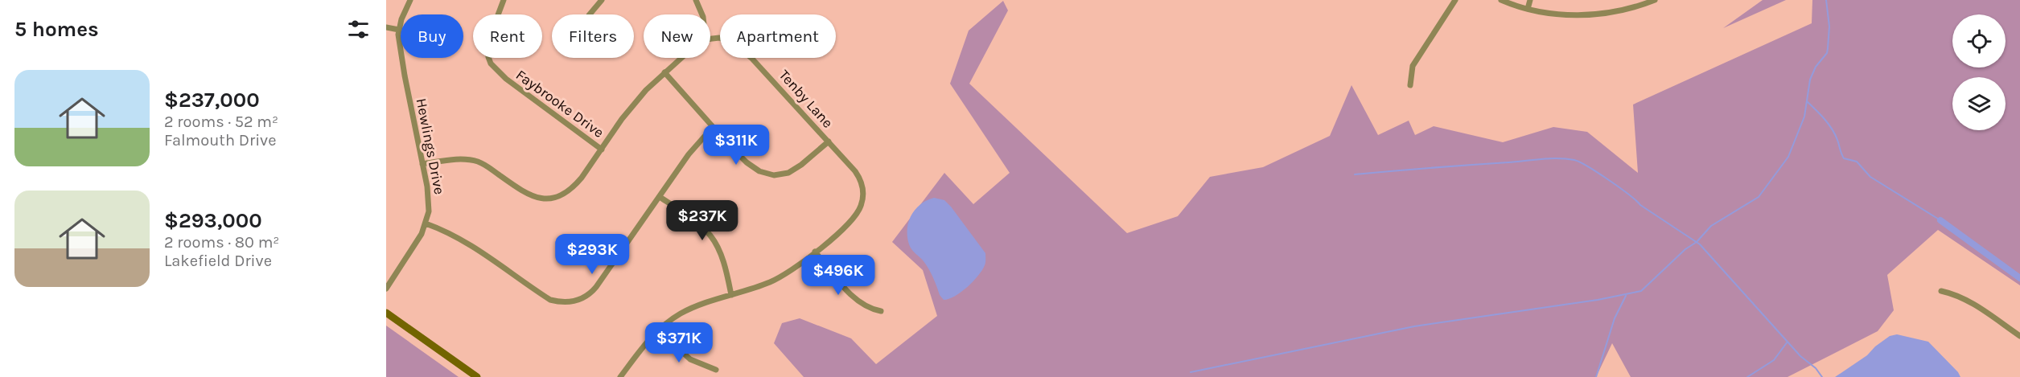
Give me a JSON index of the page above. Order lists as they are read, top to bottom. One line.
{"streets":{"street":["Tenby Lane","Faybrooke Drive","Hewlings Drive"]},"page":{"heading":"5 homes","chip":["Buy","Rent","Filters","New","Apartment"],"list":[{"name":"$237,000","note":"2 rooms · 52 m² · Falmouth Drive"},{"name":"$293,000","note":"2 rooms · 80 m² · Lakefield Drive"}],"price":["$311K","$237K","$293K","$496K","$371K"]}}
